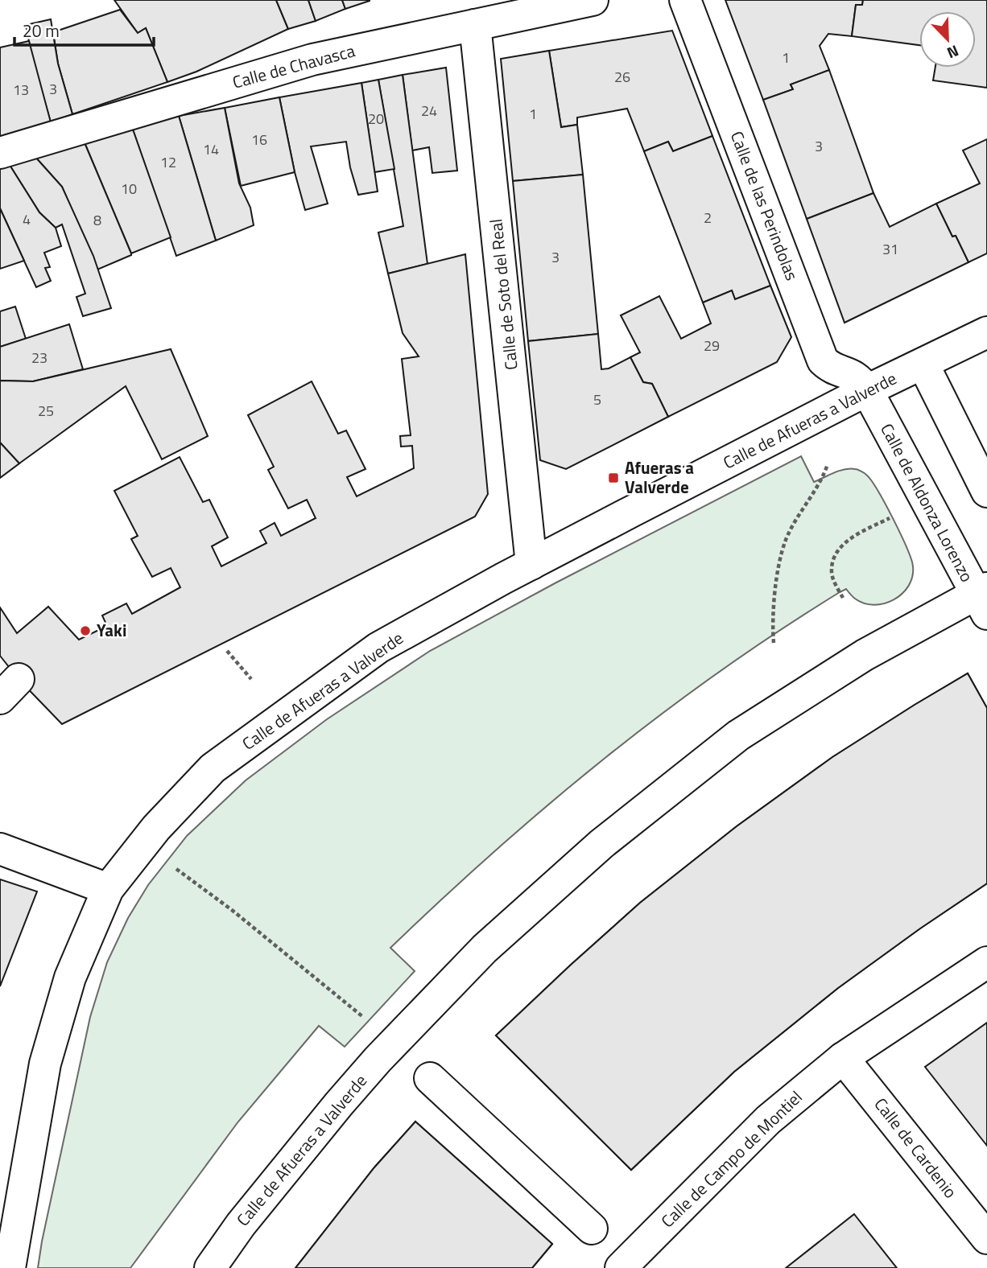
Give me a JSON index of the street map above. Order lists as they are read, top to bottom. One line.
{"streets":{"street":["Calle de Chavasca","Calle de las Perindolas","Calle de Soto del Real","Calle de Afueras a Valverde","Calle de Aldonza Lorenzo","Calle de Cardenio","Calle de Campo de Montiel"]},"crossings":[["Calle de Chavasca","Calle de Soto del Real"],["Calle de las Perindolas","Calle de Afueras a Valverde"],["Calle de las Perindolas","Calle de Aldonza Lorenzo"],["Calle de Soto del Real","Calle de Afueras a Valverde"],["Calle de Afueras a Valverde","Calle de Aldonza Lorenzo"],["Calle de Cardenio","Calle de Campo de Montiel"]],"places":{"transit":["Afueras a Valverde"],"other":["Yaki"]},"house_numbers":["1","26","3","13","24","1","20","16","3","14","12","10","2","4","8","31","3","29","23","5","25"],"scale_bar":"20 m","north":"bottom right"}
